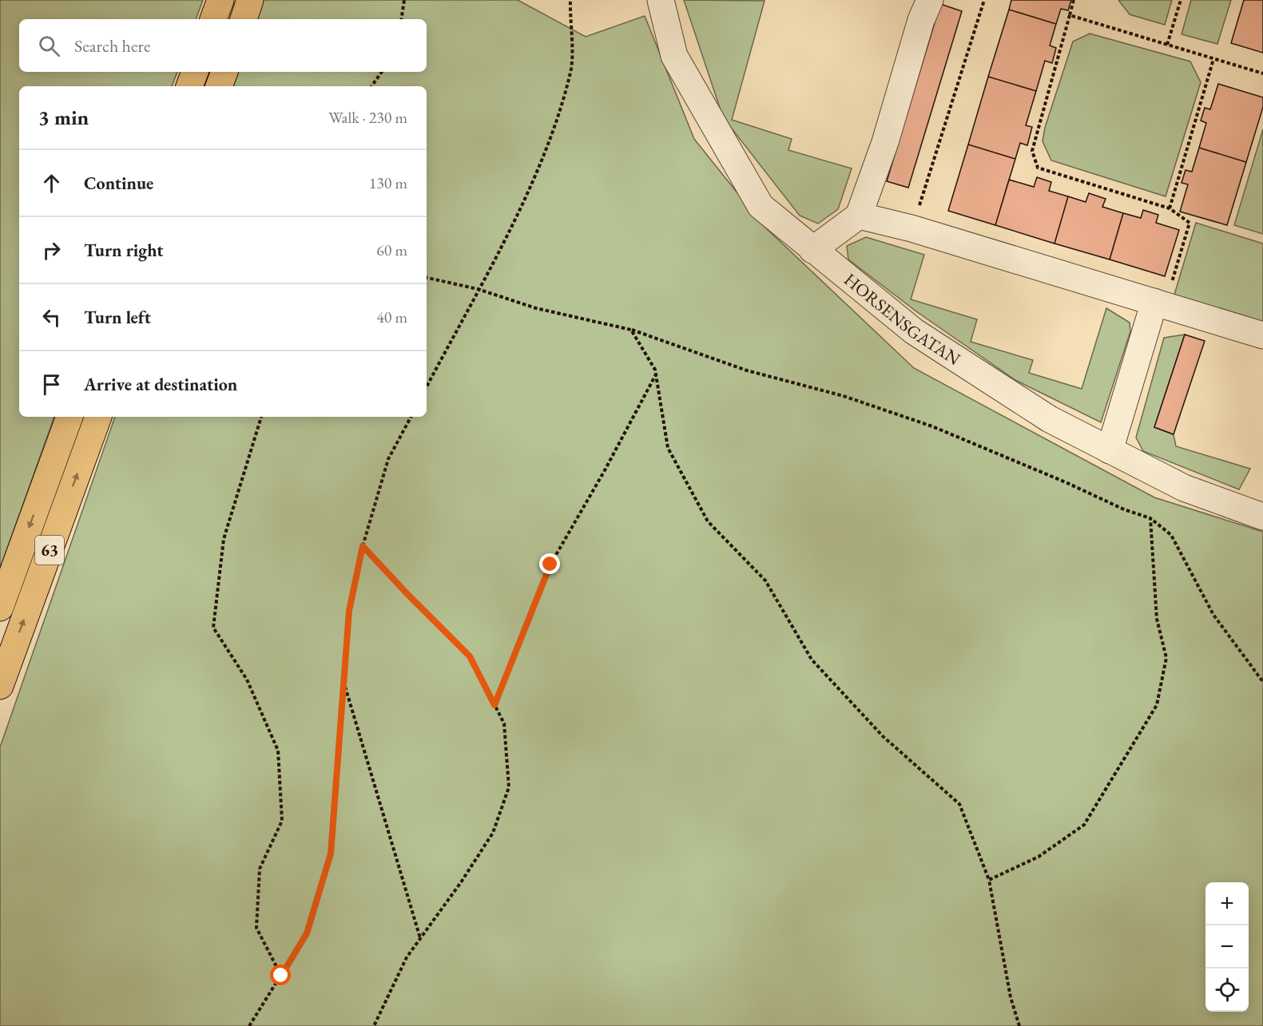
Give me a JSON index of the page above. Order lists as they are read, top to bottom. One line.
{"streets":{"main road":["63"],"street":["HORSENSGATAN"]},"page":{"search":"Search here","heading":["3 min","Walk · 230 m"],"list":[["Continue","130 m"],["Turn right","60 m"],["Turn left","40 m"],"Arrive at destination"],"map_buttons":["+","−"]}}
